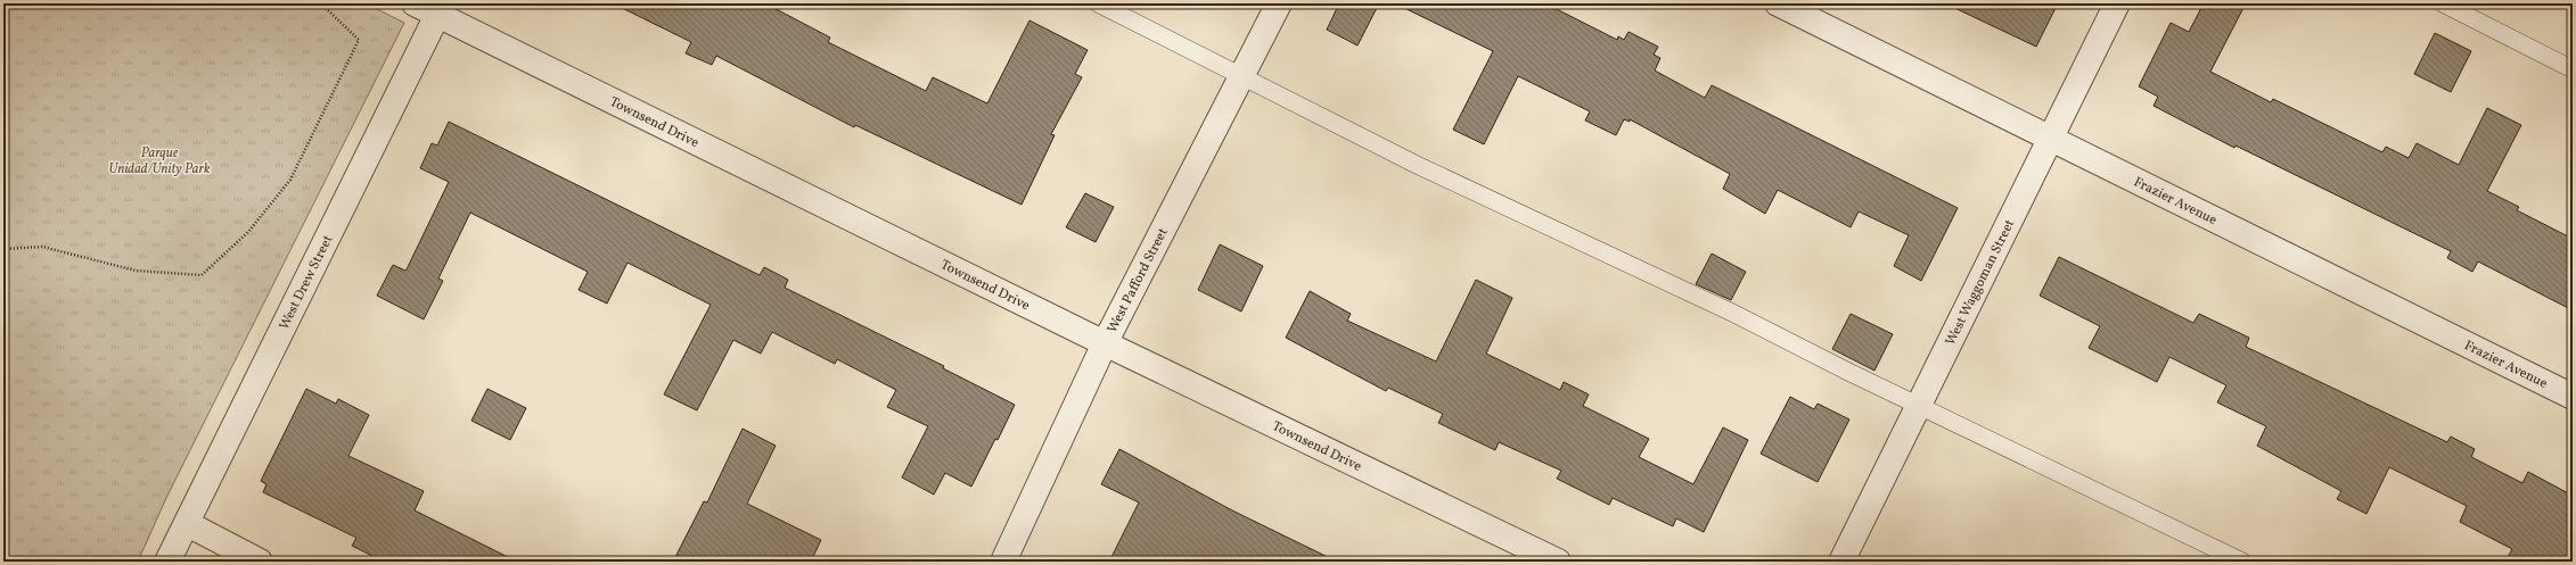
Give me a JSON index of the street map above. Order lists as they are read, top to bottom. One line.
{"streets":{"street":["Townsend Drive","Frazier Avenue","West Pafford Street","West Waggoman Street","West Drew Street"]},"crossings":[["Townsend Drive","West Pafford Street"],["Townsend Drive","West Drew Street"],["Frazier Avenue","West Waggoman Street"]],"parks":["Parque Unidad/Unity Park"]}
